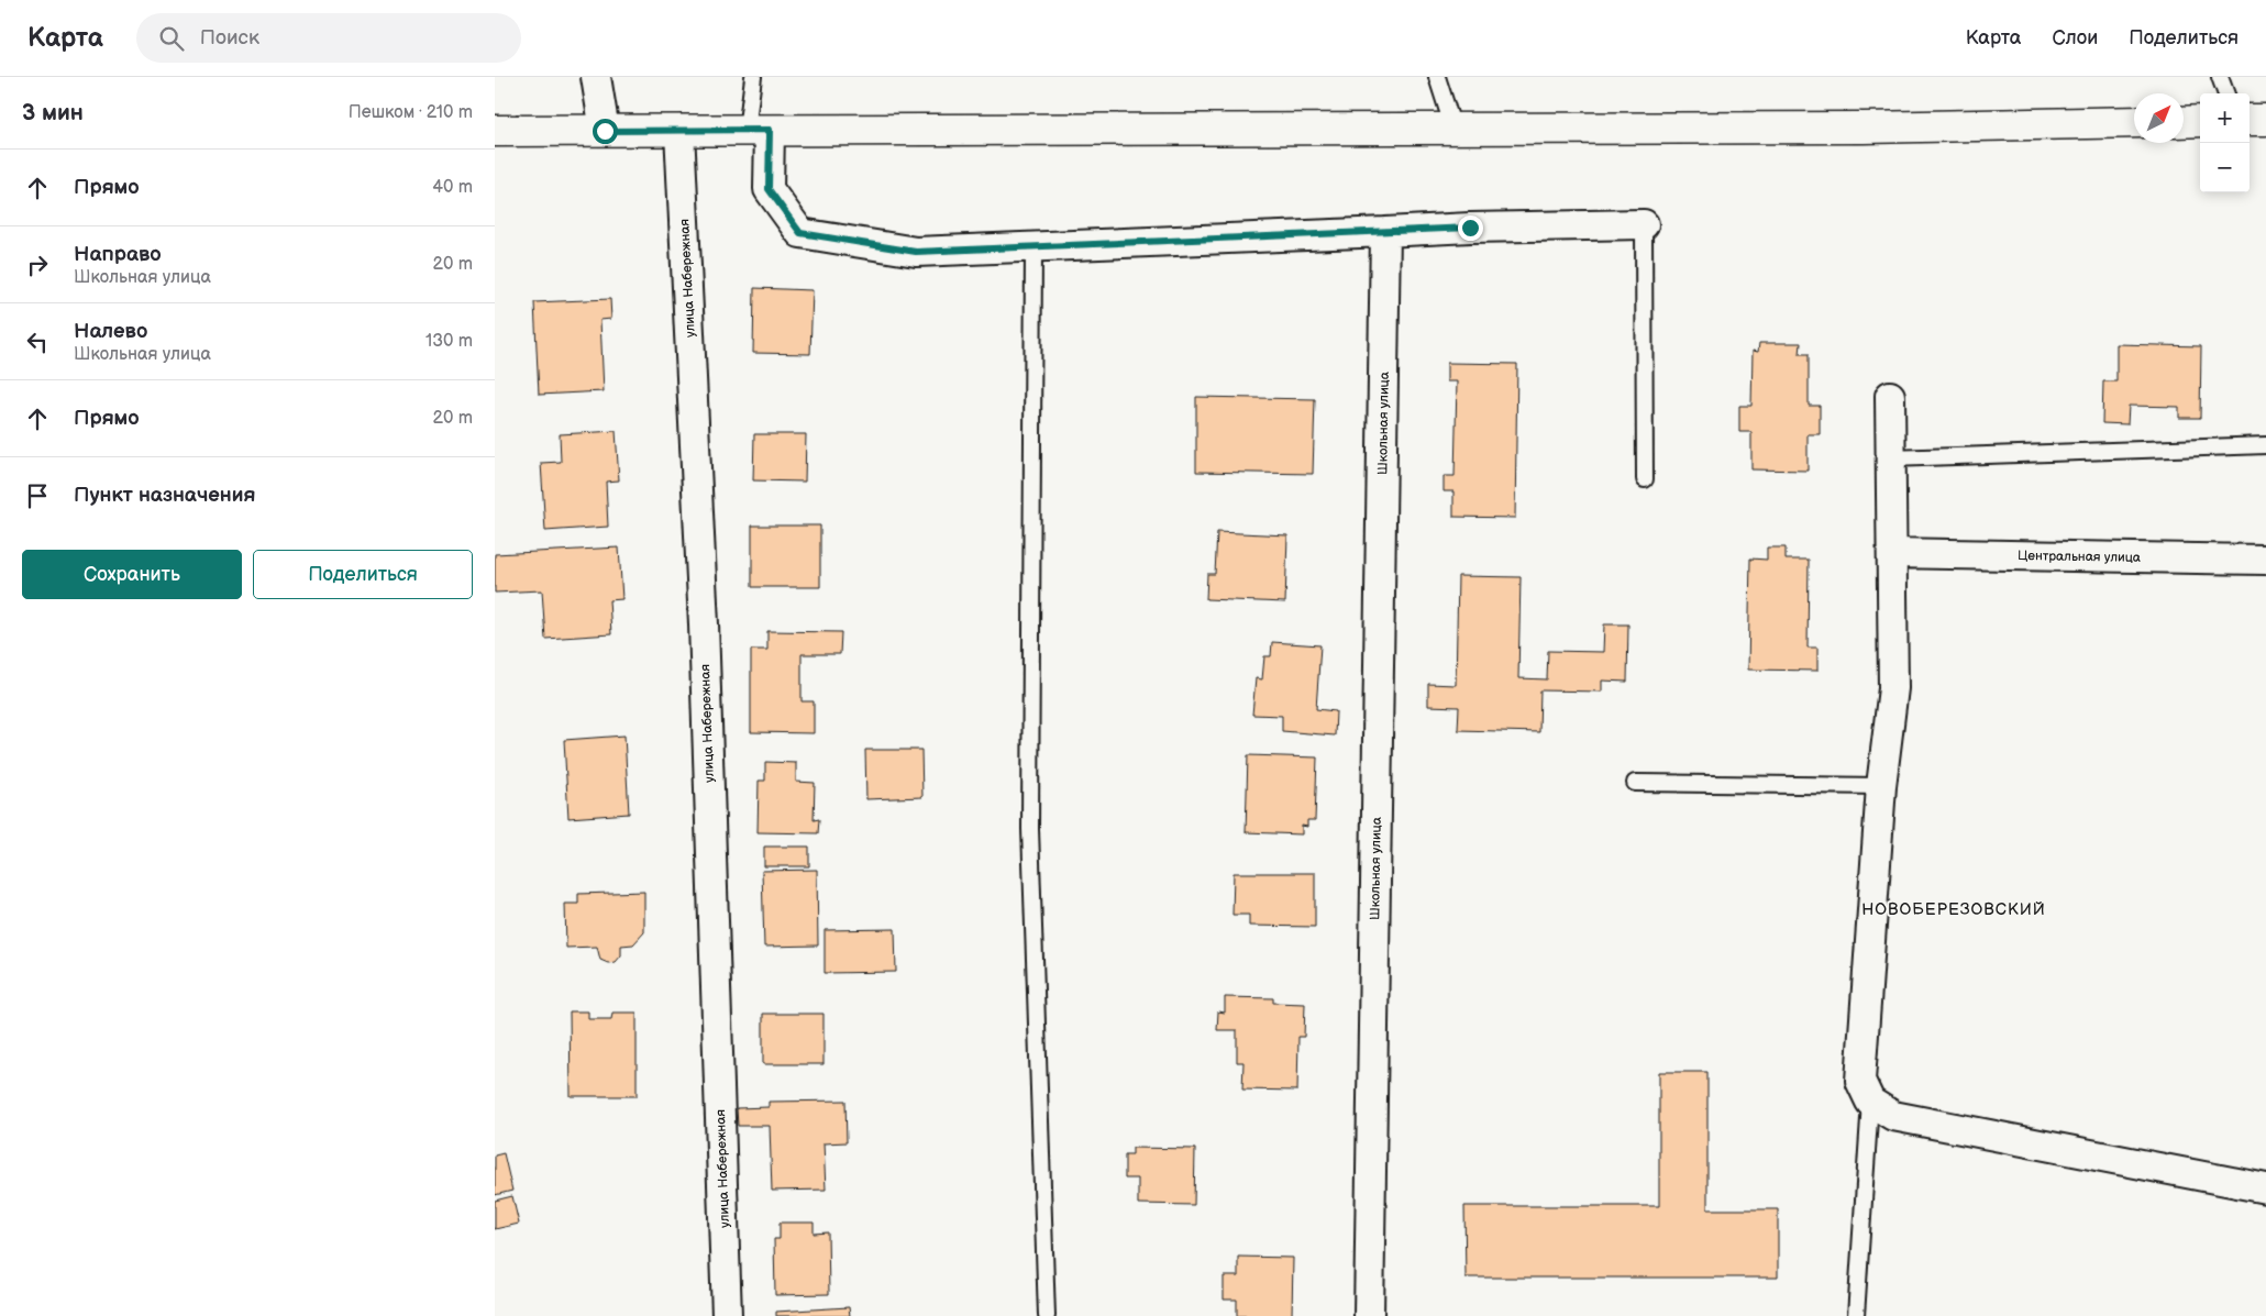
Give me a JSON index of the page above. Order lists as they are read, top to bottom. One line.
{"streets":{"street":["улица Набережная","Школьная улица","Центральная улица"]},"districts":["НОВОБЕРЕЗОВСКИЙ"],"north":"top right","page":{"header":"Карта","search":"Поиск","nav":["Карта","Слои","Поделиться"],"heading":["3 мин","Пешком · 210 m"],"map_buttons":["+","−"],"list":[["Прямо","40 m"],["Направо","Школьная улица","20 m"],["Налево","Школьная улица","130 m"],["Прямо","20 m"],"Пункт назначения"],"buttons":["Сохранить","Поделиться"]}}
